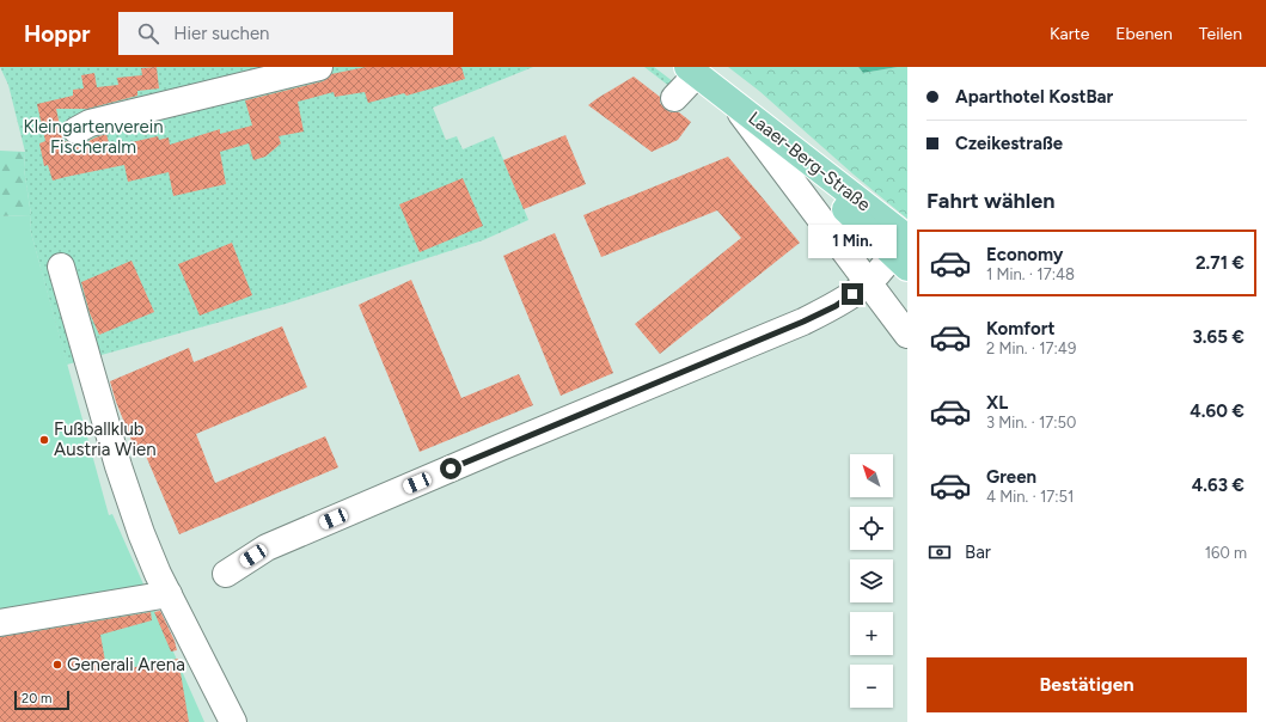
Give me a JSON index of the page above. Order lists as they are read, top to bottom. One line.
{"streets":{"main road":["Laaer-Berg-Straße"]},"parks":["Kleingartenverein Fischeralm"],"places":["Fußballklub Austria Wien","Generali Arena"],"scale_bar":"20 m","north":"top left","page":{"header":"Hoppr","search":"Hier suchen","nav":["Karte","Ebenen","Teilen"],"banner":["Aparthotel KostBar","Czeikestraße"],"heading":"Fahrt wählen","bubble":"1 Min.","list":[{"name":"Economy","note":"1 Min. · 17:48","value":"2.71 €"},{"name":"Komfort","note":"2 Min. · 17:49","value":"3.65 €"},{"name":"XL","note":"3 Min. · 17:50","value":"4.60 €"},{"name":"Green","note":"4 Min. · 17:51","value":"4.63 €"}],"map_buttons":["+","−"],"pay":["Bar","160 m"],"buttons":"Bestätigen","scale":"20 m"}}
